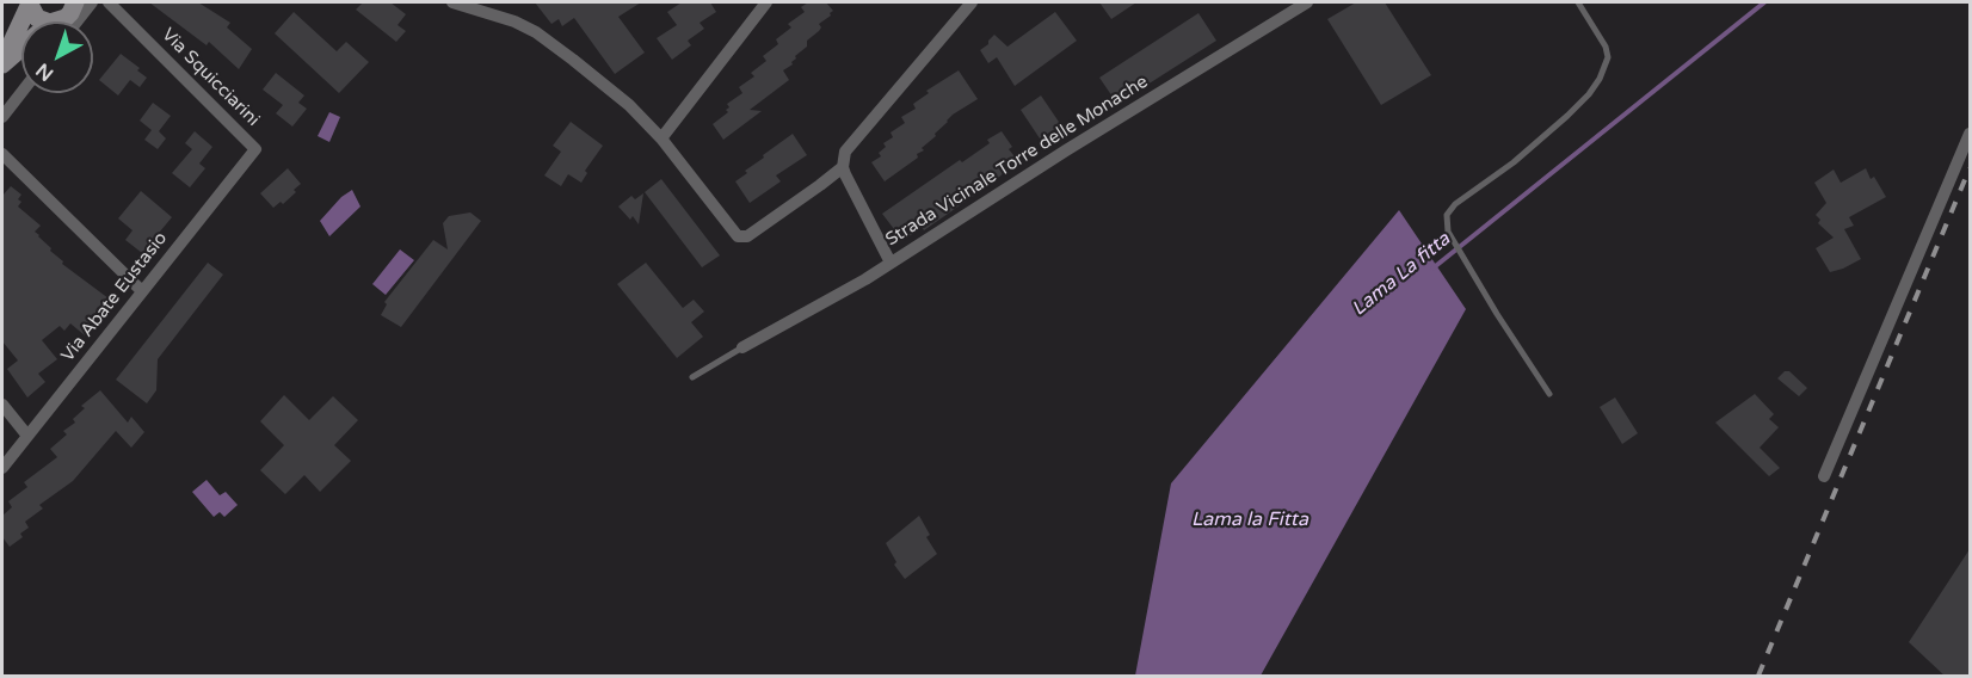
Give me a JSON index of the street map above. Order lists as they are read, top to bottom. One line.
{"streets":{"street":["Via Squicciarini","Strada Vicinale Torre delle Monache","Via Abate Eustasio"]},"crossings":[["Via Squicciarini","Via Abate Eustasio"]],"water":["Lama La fitta","Lama la Fitta"],"north":"bottom left"}
